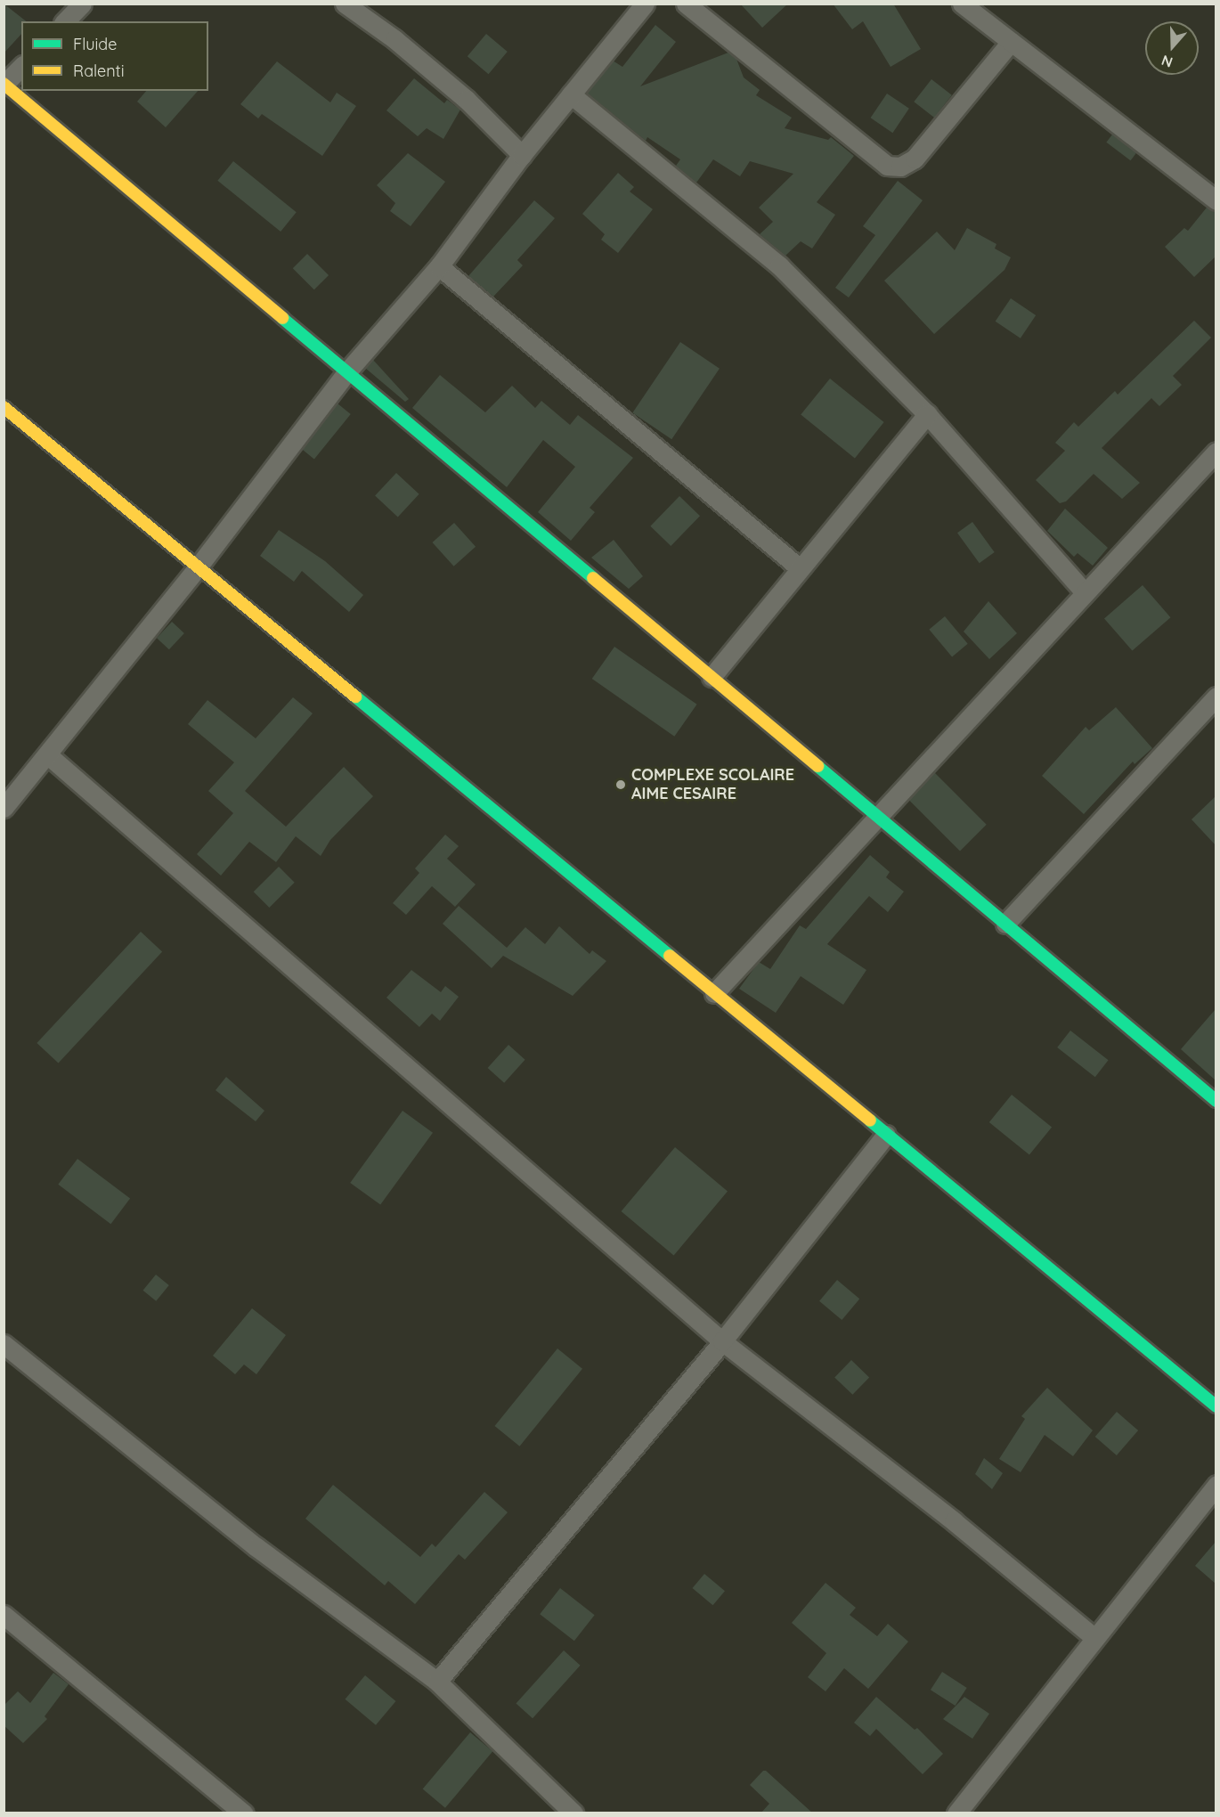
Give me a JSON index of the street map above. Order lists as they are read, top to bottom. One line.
{"places":["COMPLEXE SCOLAIRE AIME CESAIRE"],"legend":["Fluide","Ralenti"],"north":"bottom"}
